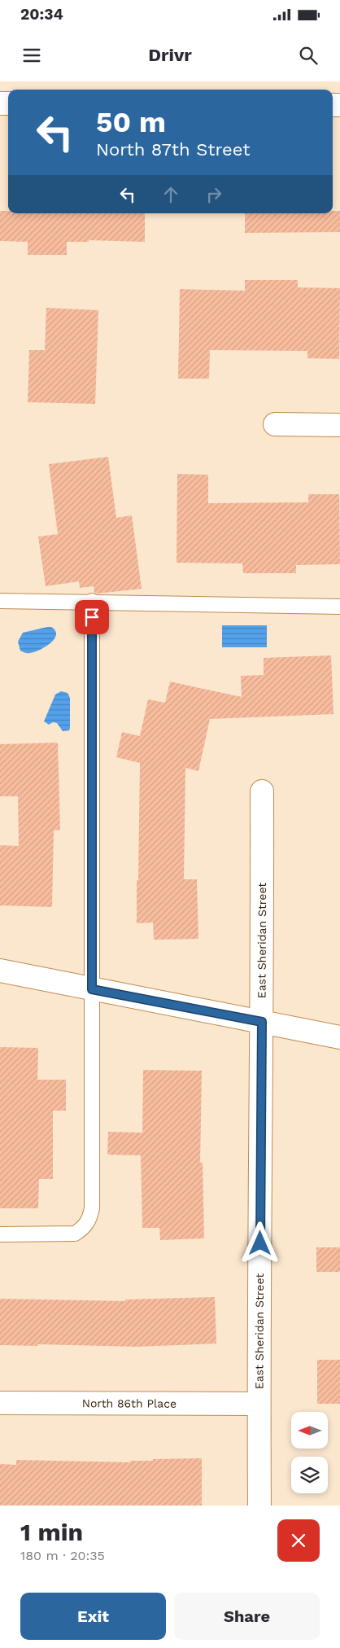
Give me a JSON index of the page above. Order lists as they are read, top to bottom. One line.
{"streets":{"street":["East Sheridan Street","North 86th Place"]},"crossings":[["East Sheridan Street","North 86th Place"]],"north":"left","page":{"status":"20:34","header":"Drivr","turn":["50 m","North 87th Street"],"heading":["1 min","180 m · 20:35"],"buttons":["Exit","Share"]}}
